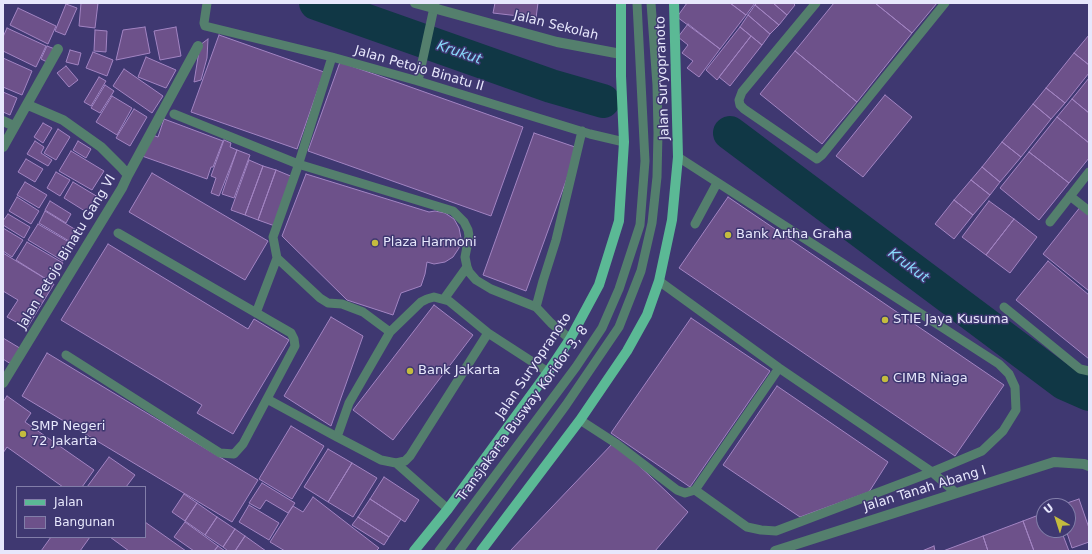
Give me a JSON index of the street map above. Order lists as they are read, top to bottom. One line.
{"streets":{"main road":["Jalan Suryopranoto"],"street":["Jalan Sekolah","Jalan Petojo Binatu Gang VI","Jalan Tanah Abang I"],"lane":["Jalan Petojo Binatu II","Transjakarta Busway Koridor 3, 8"]},"crossings":[["Jalan Sekolah","Jalan Suryopranoto"],["Jalan Petojo Binatu II","Jalan Suryopranoto"]],"water":["Krukut"],"places":["Bank Artha Graha","Plaza Harmoni","STIE Jaya Kusuma","Bank Jakarta","CIMB Niaga","SMP Negeri 72 Jakarta"],"legend":["Jalan","Bangunan"],"north":"top left"}
